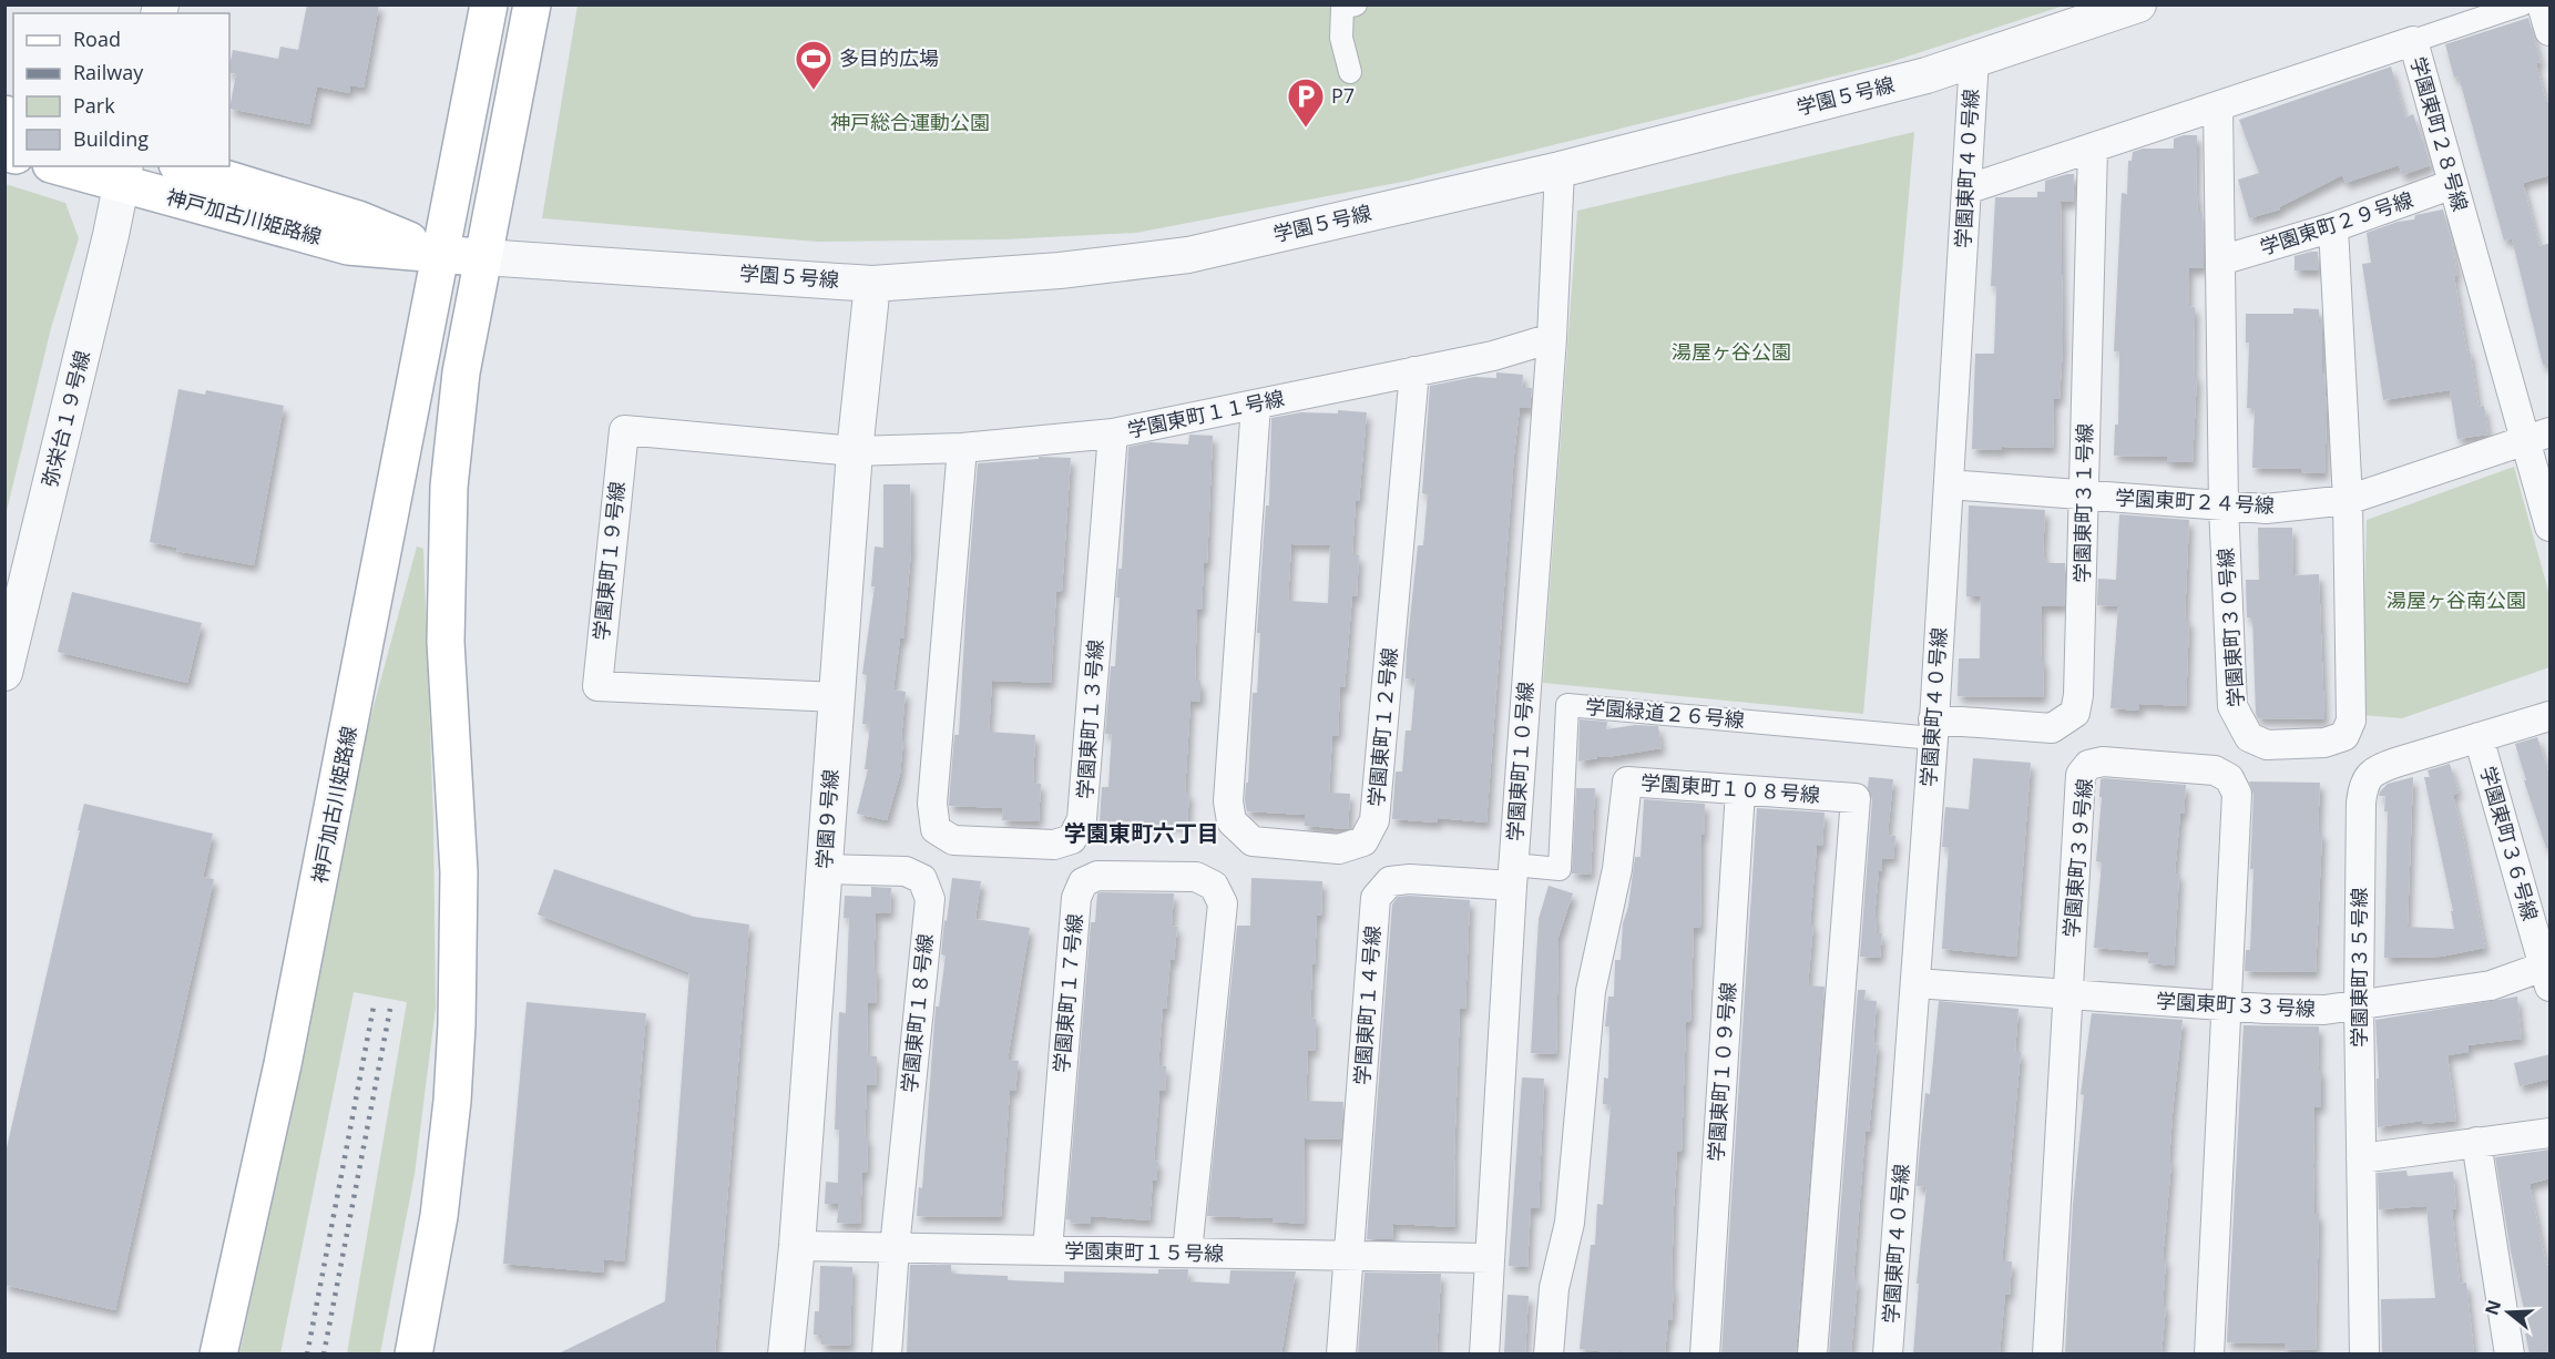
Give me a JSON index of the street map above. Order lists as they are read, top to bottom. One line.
{"streets":{"main road":["神戸加古川姫路線"],"street":["学園５号線","学園東町２８号線","学園東町４０号線","学園東町２９号線","学園東町１１号線","弥栄台１９号線","学園東町２４号線","学園東町３１号線","学園東町１９号線","学園東町３０号線","学園緑道２６号線","学園東町１３号線","学園東町１２号線","学園東町１０号線","学園東町１０８号線","学園９号線","学園東町３６号線","学園東町３９号線","学園東町３５号線","学園東町１７号線","学園東町１４号線","学園東町３３号線","学園東町１８号線","学園東町１０９号線","学園東町１５号線"]},"crossings":[["学園５号線","学園東町４０号線"],["学園５号線","神戸加古川姫路線"],["学園５号線","学園東町１０号線"],["学園５号線","学園９号線"],["学園東町２８号線","学園東町４０号線"],["学園東町２８号線","学園東町２９号線"],["学園東町２８号線","学園東町２４号線"],["学園東町２８号線","学園東町３１号線"],["学園東町２８号線","学園東町３０号線"],["学園東町４０号線","学園東町２４号線"],["学園東町４０号線","学園東町３１号線"],["学園東町４０号線","学園緑道２６号線"],["学園東町４０号線","学園東町３３号線"],["神戸加古川姫路線","弥栄台１９号線"],["学園東町２９号線","学園東町３０号線"],["学園東町１１号線","学園東町１９号線"],["学園東町１１号線","学園東町１３号線"],["学園東町１１号線","学園東町１２号線"],["学園東町１１号線","学園東町１０号線"],["学園東町１１号線","学園９号線"],["学園東町２４号線","学園東町３１号線"],["学園東町２４号線","学園東町３０号線"],["学園東町３１号線","学園緑道２６号線"],["学園東町１９号線","学園９号線"],["学園緑道２６号線","学園東町１０号線"],["学園緑道２６号線","学園東町１４号線"],["学園東町１０号線","学園東町１４号線"],["学園東町１０号線","学園東町１５号線"],["学園東町１０８号線","学園東町１０９号線"],["学園９号線","学園東町１８号線"],["学園９号線","学園東町１５号線"],["学園東町３６号線","学園東町３５号線"],["学園東町３６号線","学園東町３３号線"],["学園東町３９号線","学園東町３３号線"],["学園東町３５号線","学園東町３３号線"],["学園東町１７号線","学園東町１５号線"],["学園東町１４号線","学園東町１５号線"],["学園東町１８号線","学園東町１５号線"]],"districts":["学園東町六丁目"],"parks":["神戸総合運動公園","湯屋ヶ谷公園","湯屋ヶ谷南公園"],"places":{"sports":["多目的広場"],"parking":["P7"]},"legend":["Road","Railway","Park","Building"],"north":"left"}
